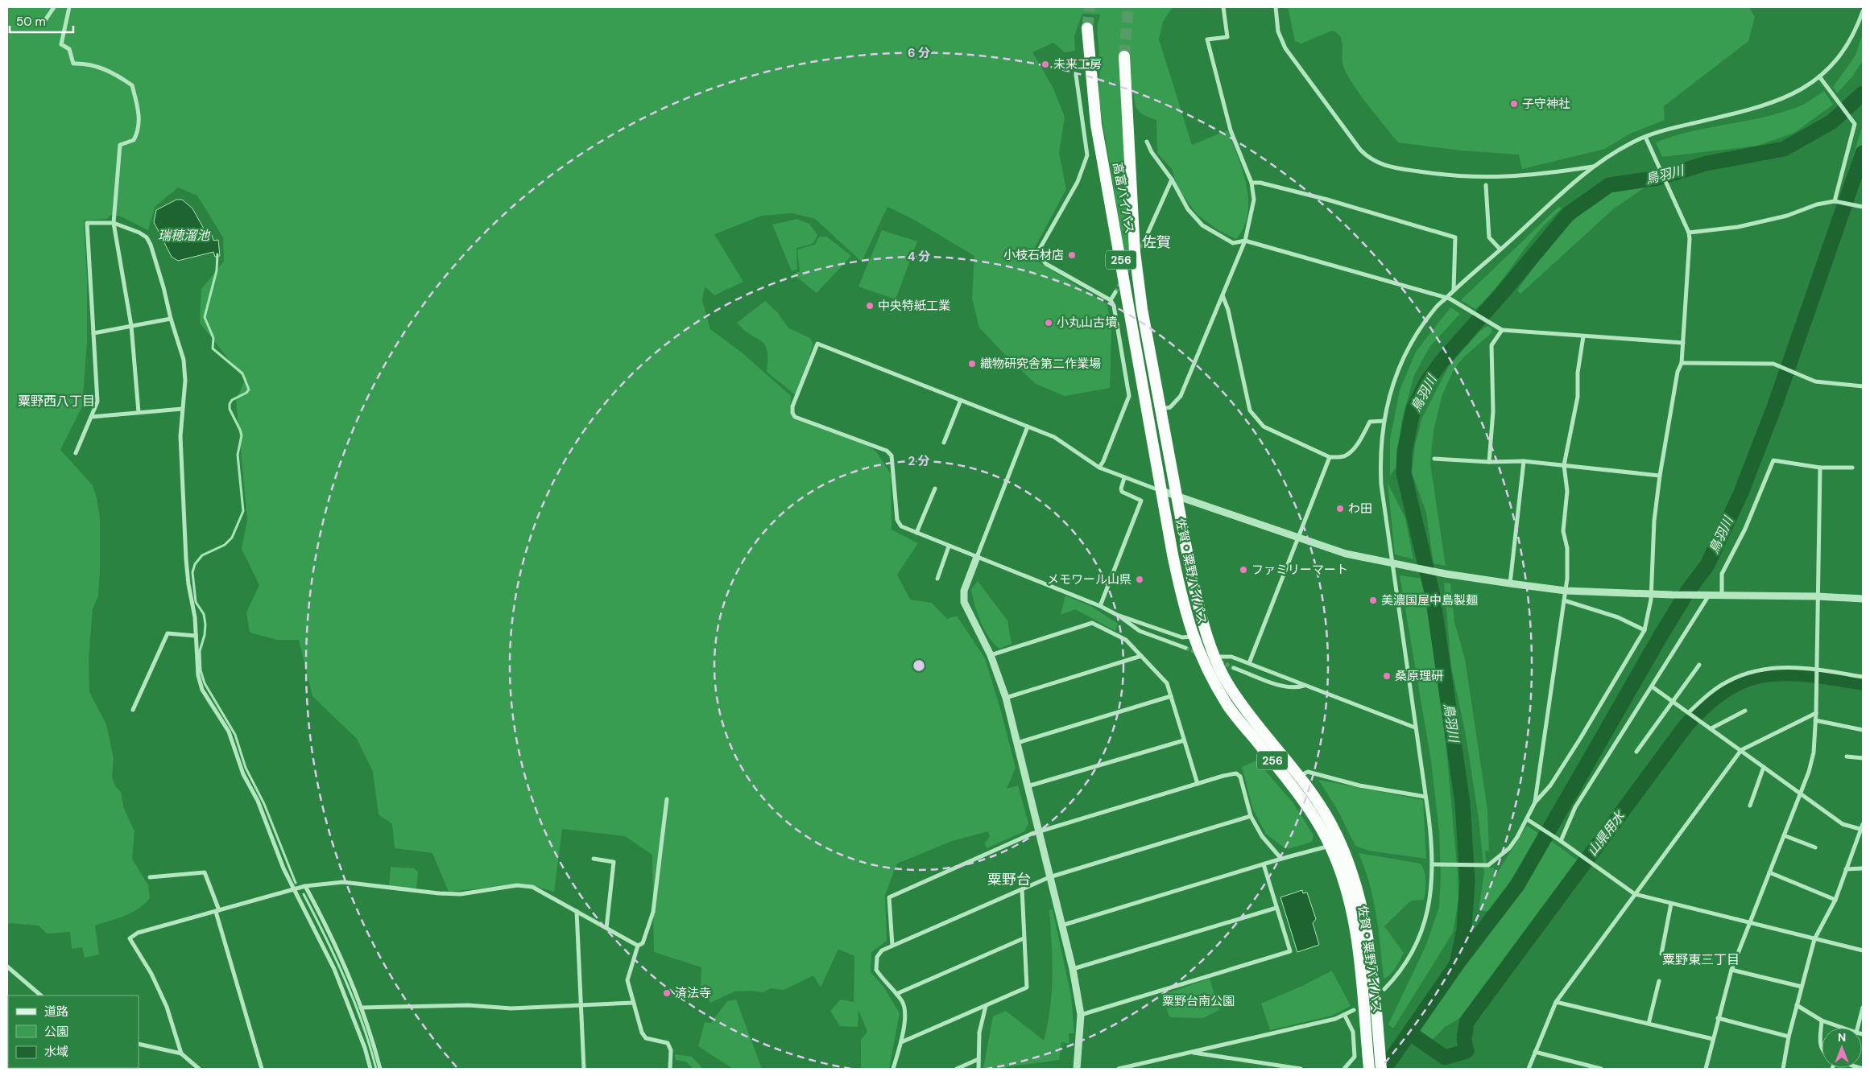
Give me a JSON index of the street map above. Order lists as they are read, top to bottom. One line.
{"streets":{"highway":["高富バイパス","256","佐賀・粟野バイパス"]},"crossings":[["高富バイパス","佐賀・粟野バイパス"]],"districts":["佐賀","粟野西八丁目","粟野台","粟野東三丁目"],"water":["鳥羽川","瑞穂溜池","山県用水"],"parks":["粟野台南公園"],"places":["未来工房","子守神社","小枝石材店","中央特紙工業","小丸山古墳","織物研究舎第二作業場","わ田","ファミリーマート","メモワール山県","美濃国屋中島製麺","桑原理研","済法寺"],"legend":["道路","公園","水域"],"scale_bar":"50 m","north":"top","rings":["6 分","4 分","2 分"]}
